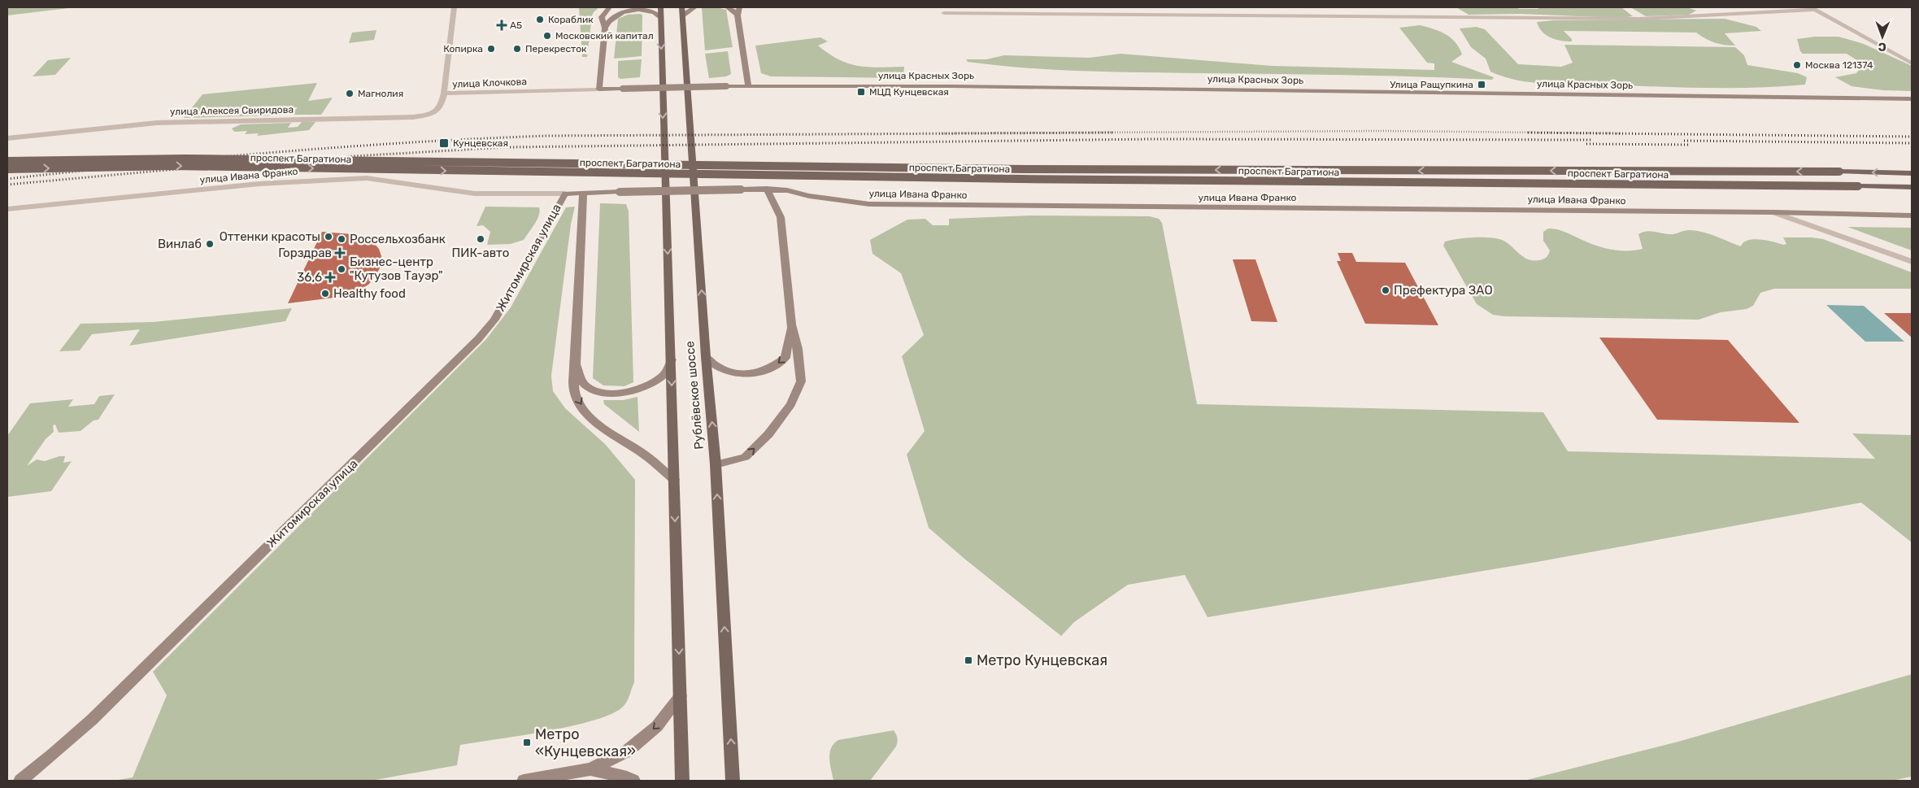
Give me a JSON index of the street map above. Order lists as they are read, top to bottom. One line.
{"streets":{"main road":["проспект Багратиона","Рублёвское шоссе"],"street":["улица Красных Зорь","улица Клочкова","улица Алексея Свиридова","улица Ивана Франко","Житомирская улица"]},"crossings":[["улица Красных Зорь","улица Клочкова"],["улица Клочкова","улица Алексея Свиридова"],["улица Ивана Франко","Житомирская улица"]],"places":{"other":["Кораблик","Московский капитал","Копирка","Перекресток","Москва 121374","Магнолия","Оттенки красоты","Россельхозбанк","ПИК-авто","Винлаб","Бизнес-центр \"Кутузов Тауэр\"","Префектура ЗАО","Healthy food"],"health":["А5","Горздрав","36,6"],"transit":["Улица Ращупкина","МЦД Кунцевская","Кунцевская","Метро Кунцевская","Метро «Кунцевская»"]},"north":"bottom"}
